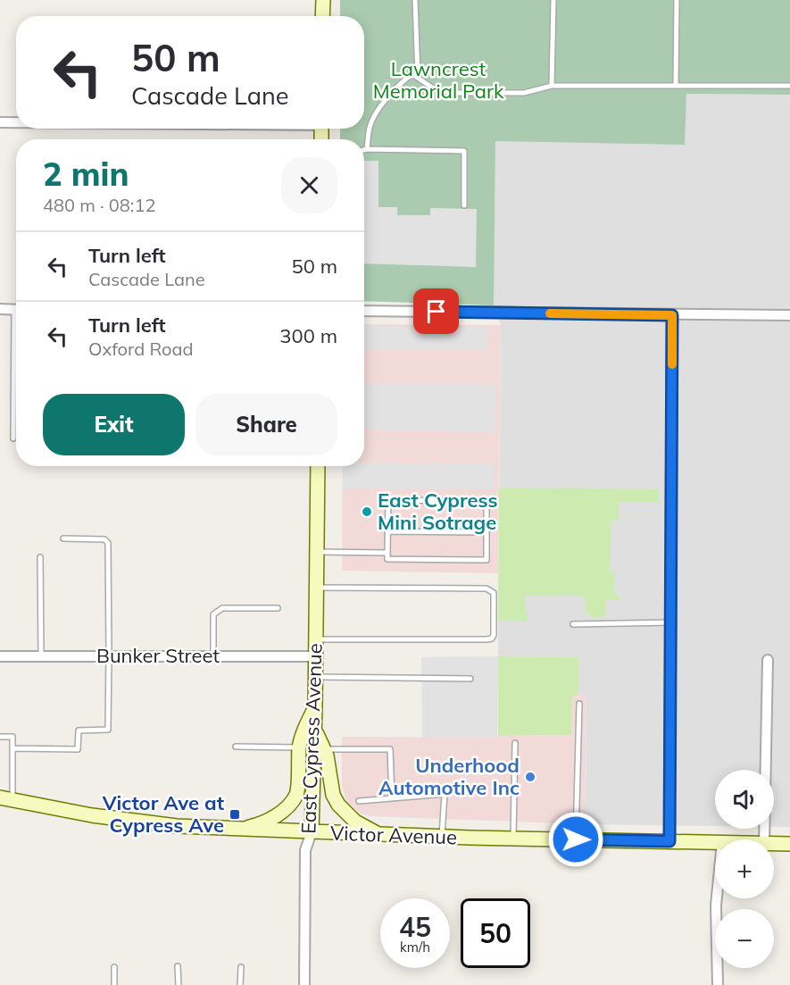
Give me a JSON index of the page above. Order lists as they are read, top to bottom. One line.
{"streets":{"main road":["East Cypress Avenue","Victor Avenue"],"street":["Bunker Street"]},"crossings":[["Bunker Street","East Cypress Avenue"],["East Cypress Avenue","Victor Avenue"]],"parks":["Lawncrest Memorial Park"],"places":{"other":["East Cypress Mini Sotrage","Underhood Automotive Inc"],"transit":["Victor Ave at Cypress Ave"]},"page":{"turn":["50 m","Cascade Lane"],"heading":["2 min","480 m · 08:12"],"list":[{"name":"Turn left","note":"Cascade Lane","value":"50 m"},{"name":"Turn left","note":"Oxford Road","value":"300 m"}],"buttons":["Exit","Share"],"map_buttons":["+","−"],"speed":"45 km/h","limit":"50"}}
